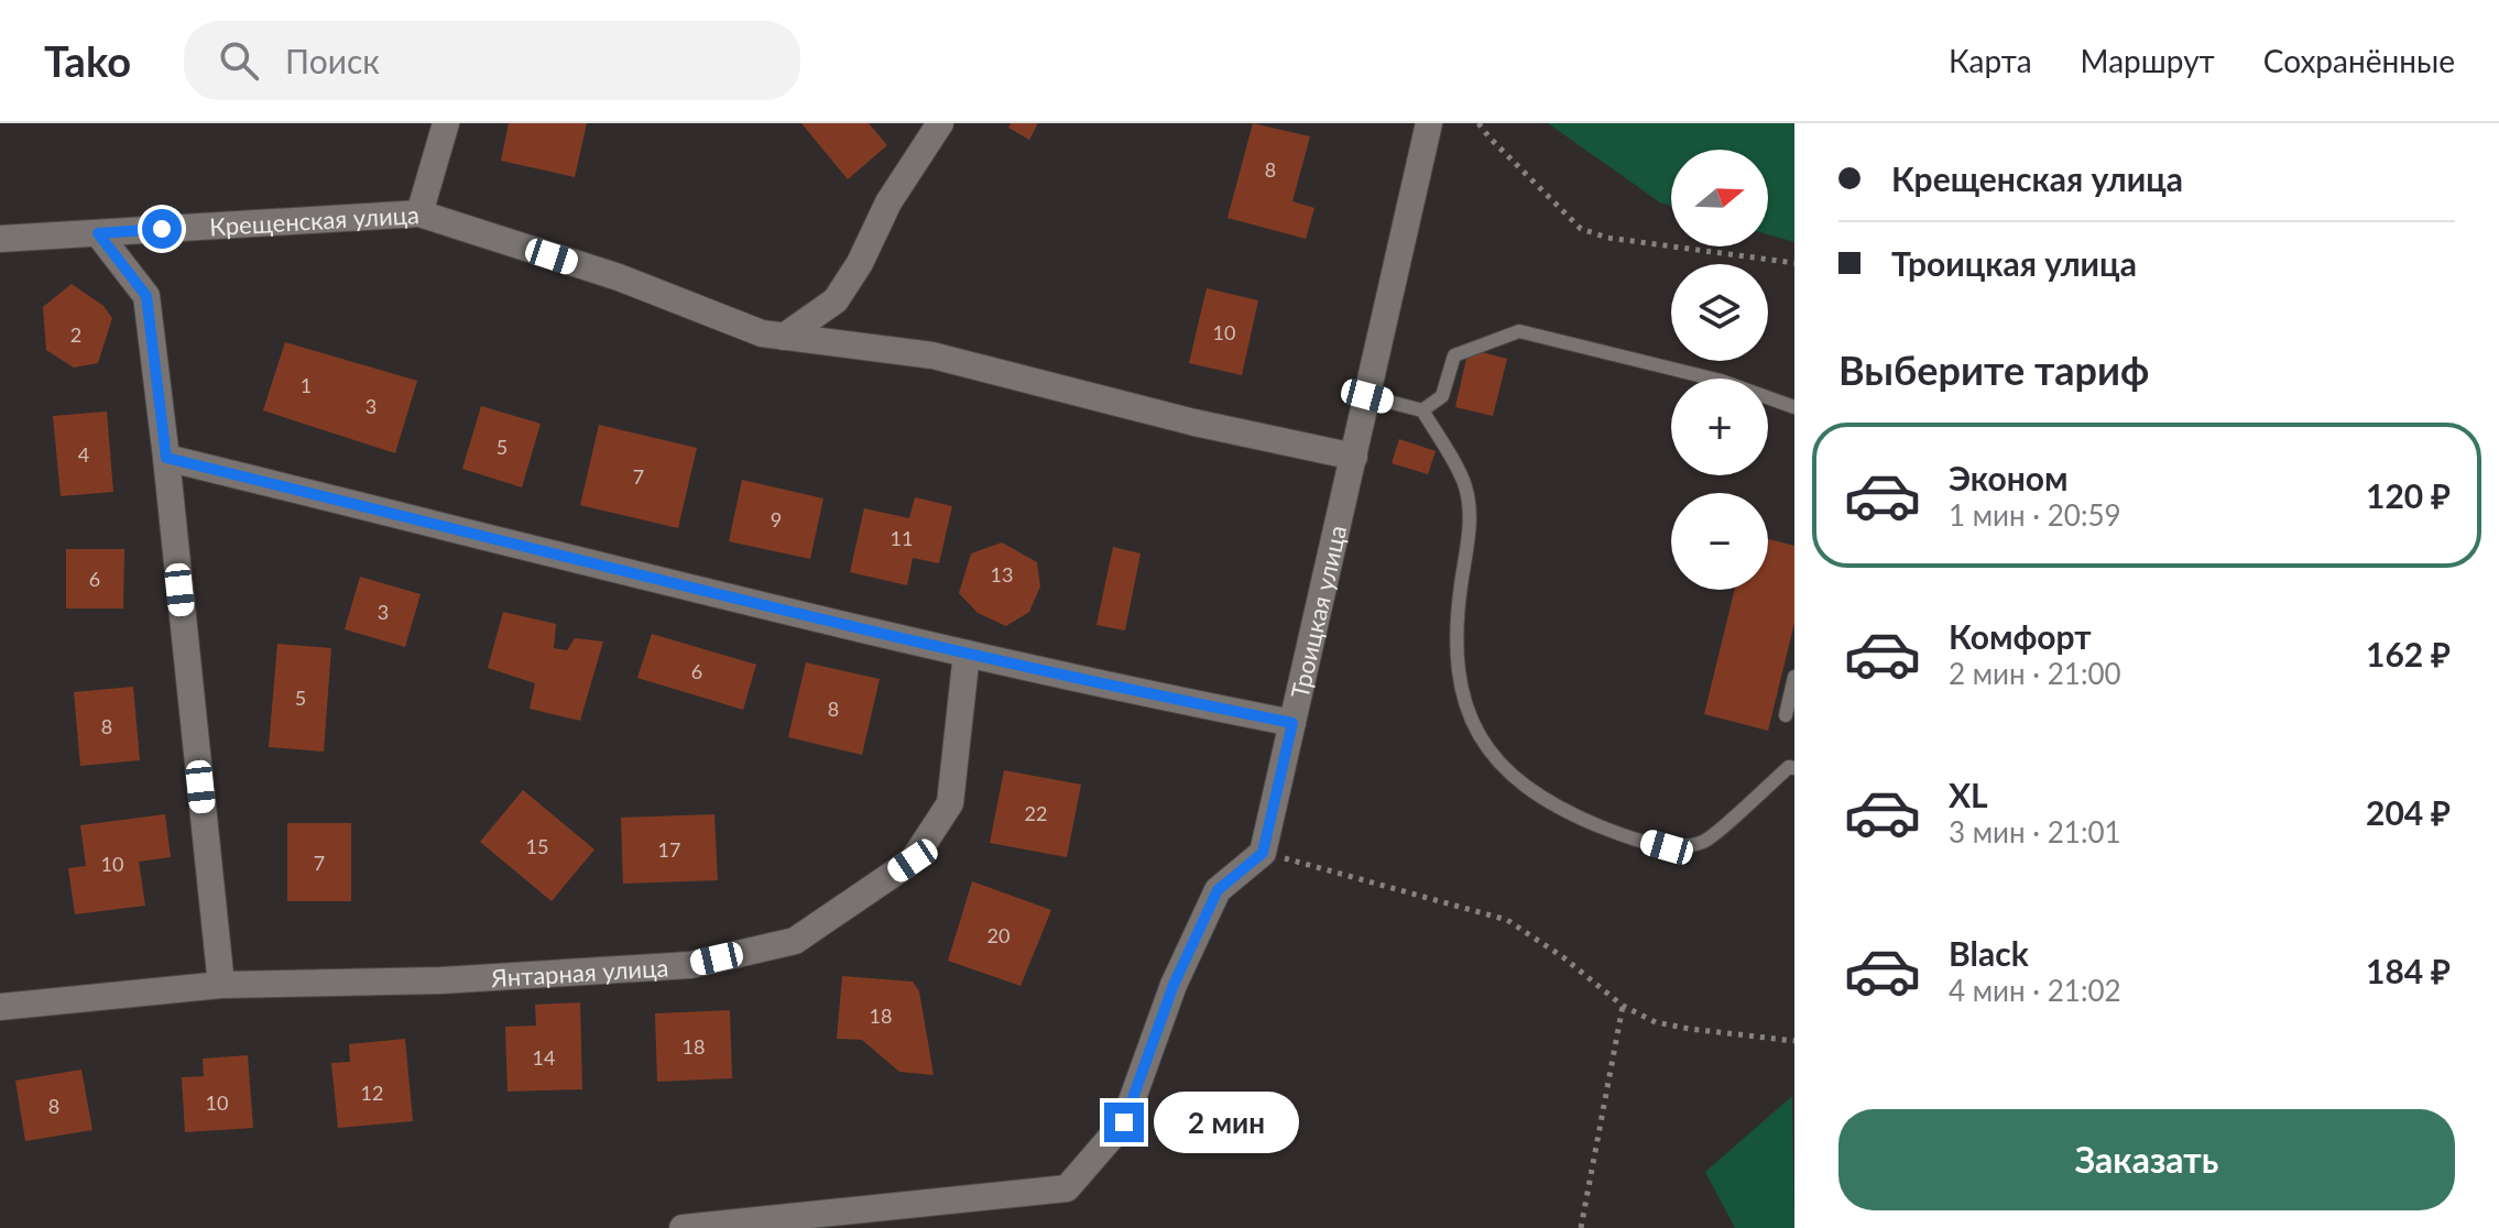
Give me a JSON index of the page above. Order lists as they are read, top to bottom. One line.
{"streets":{"street":["Крещенская улица","Троицкая улица","Янтарная улица"]},"crossings":[["Крещенская улица","Троицкая улица"]],"house_numbers":["8","10","2","1","3","5","4","7","9","11","13","6","3","6","5","8","8","22","15","17","7","10","20","18","18","14","12","10","8"],"north":"right","page":{"header":"Tako","search":"Поиск","nav":["Карта","Маршрут","Сохранённые"],"banner":["Крещенская улица","Троицкая улица"],"map_buttons":["+","−"],"heading":"Выберите тариф","list":[{"name":"Эконом","note":"1 мин · 20:59","value":"120 ₽"},{"name":"Комфорт","note":"2 мин · 21:00","value":"162 ₽"},{"name":"XL","note":"3 мин · 21:01","value":"204 ₽"},{"name":"Black","note":"4 мин · 21:02","value":"184 ₽"}],"bubble":"2 мин","buttons":"Заказать"}}
